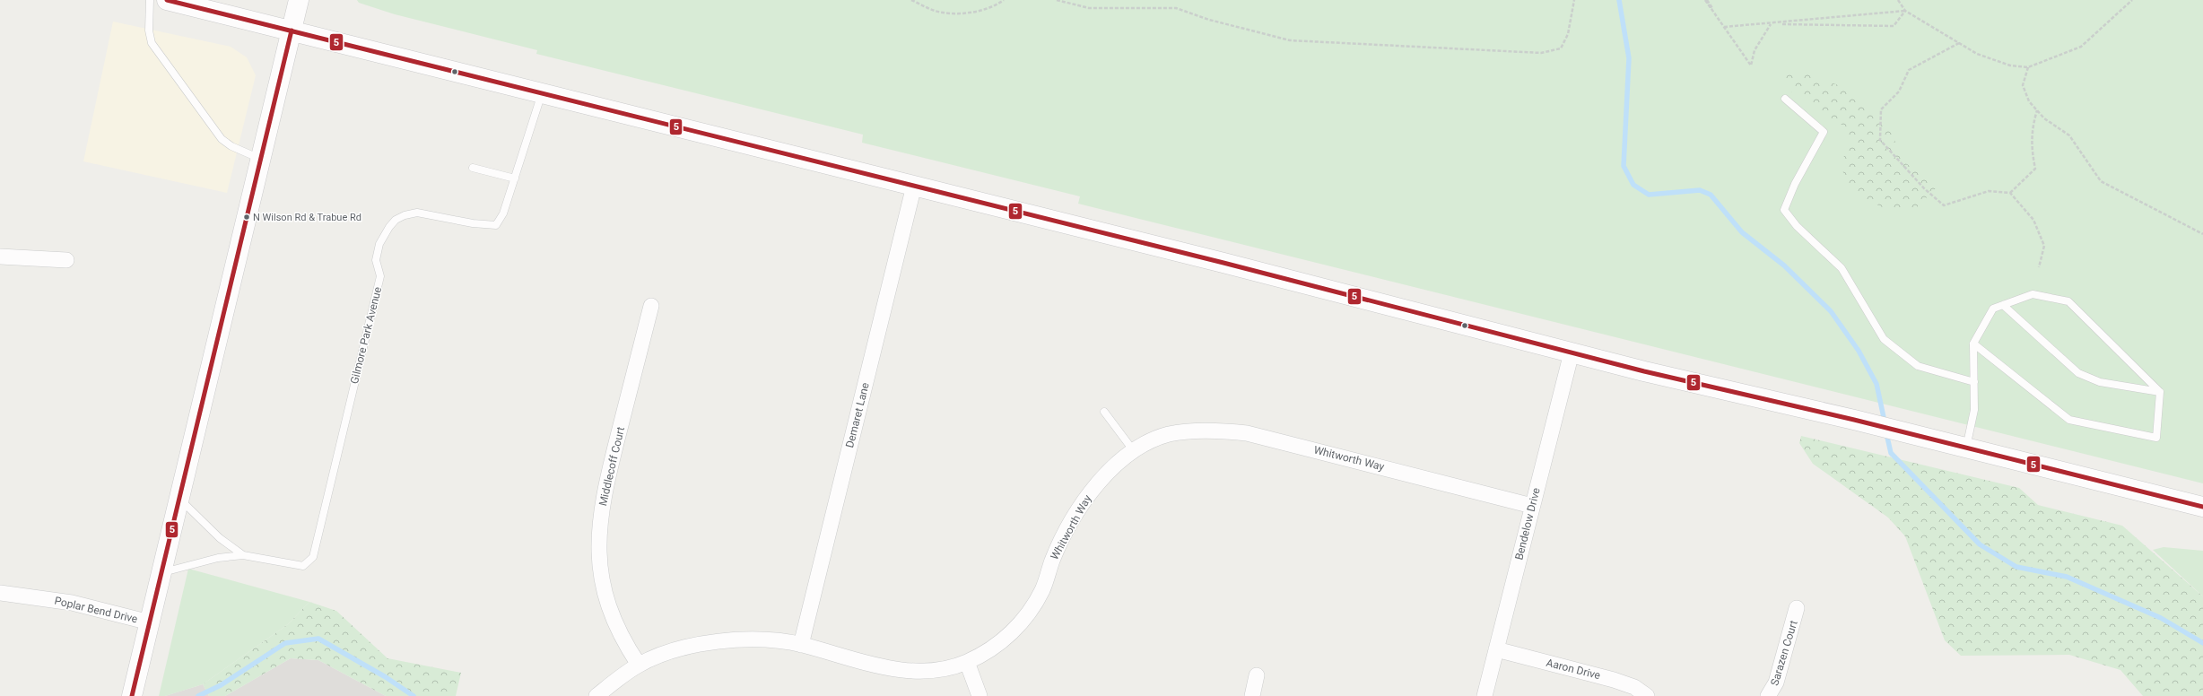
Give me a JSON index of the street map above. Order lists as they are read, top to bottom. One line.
{"streets":{"street":["Demaret Lane","Whitworth Way","Middlecoff Court","Bendelow Drive","Poplar Bend Drive","Sarazen Court","Aaron Drive"],"lane":["Gilmore Park Avenue"]},"crossings":[["Demaret Lane","Whitworth Way"],["Whitworth Way","Middlecoff Court"],["Whitworth Way","Bendelow Drive"],["Bendelow Drive","Aaron Drive"]],"places":["N Wilson Rd & Trabue Rd"],"lines":["transit line 5"]}
